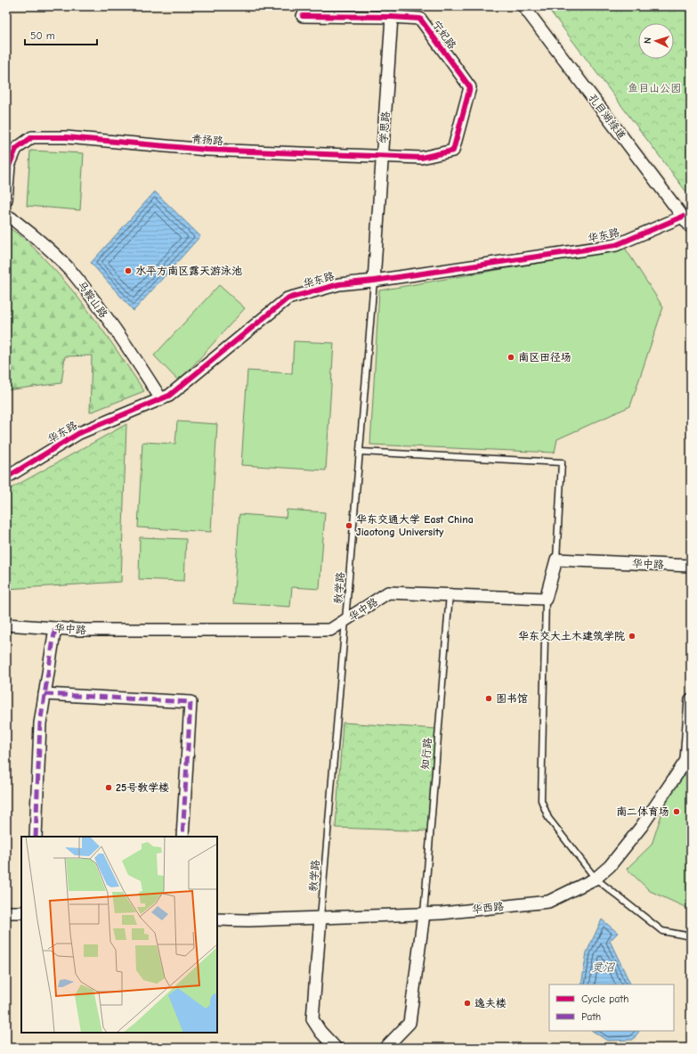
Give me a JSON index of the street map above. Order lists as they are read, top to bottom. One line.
{"streets":{"street":["宁妃路","孔目湖绿道","学思路","青扬路","华东路","马鞍山路","华中路","华西路"],"lane":["教学路","知行路"]},"crossings":[["宁妃路","学思路"],["宁妃路","青扬路"],["孔目湖绿道","华东路"],["学思路","青扬路"],["学思路","华东路"],["学思路","教学路"],["华东路","马鞍山路"],["华东路","教学路"],["华中路","教学路"],["华中路","知行路"],["教学路","华西路"],["知行路","华西路"]],"water":["灵沼"],"parks":["鱼目山公园"],"places":["水平方南区露天游泳池","南区田径场","华东交通大学 East China Jiaotong University","华东交大土木建筑学院","图书馆","25号教学楼","南二体育场","逸夫楼"],"legend":["Cycle path","Path"],"scale_bar":"50 m","north":"left"}
